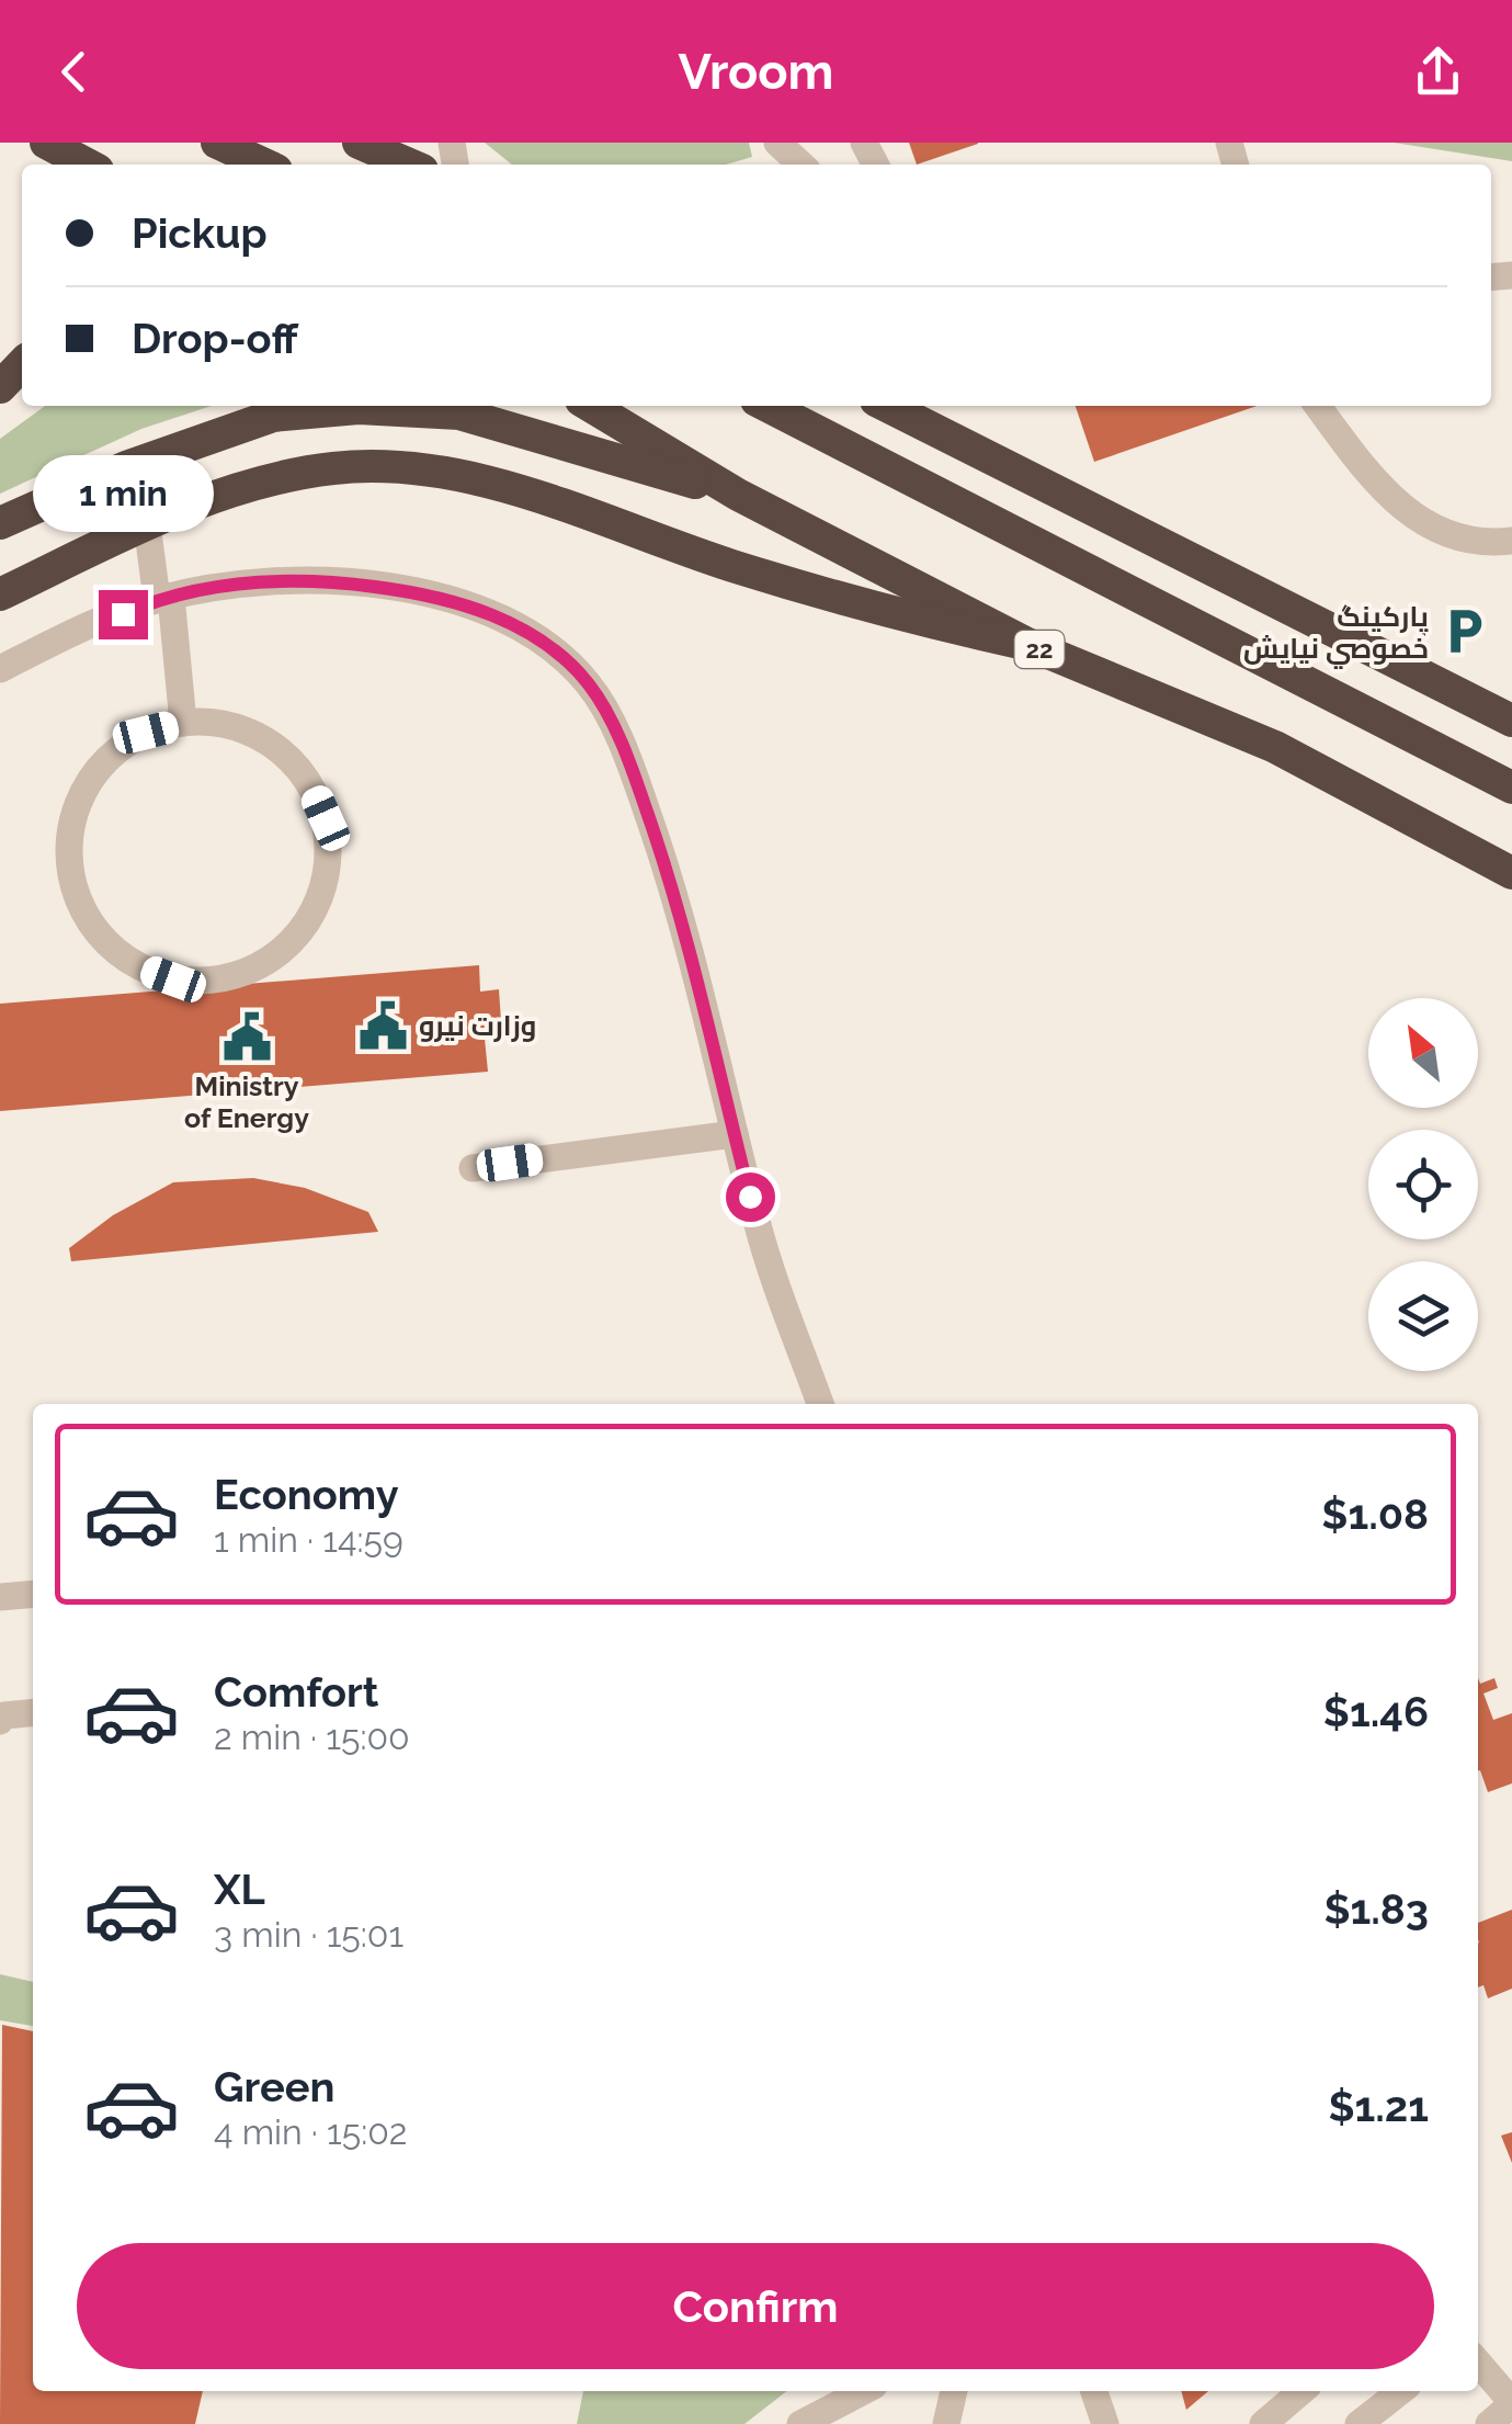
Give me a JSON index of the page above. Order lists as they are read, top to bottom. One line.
{"streets":{"highway":["22"]},"places":{"parking":["پاركينگ خصوصي نيايش"],"public building":["وزارت نیرو","Ministry of Energy"]},"north":"top left","page":{"header":"Vroom","banner":["Pickup","Drop-off"],"bubble":"1 min","list":[{"name":"Economy","note":"1 min · 14:59","value":"$1.08"},{"name":"Comfort","note":"2 min · 15:00","value":"$1.46"},{"name":"XL","note":"3 min · 15:01","value":"$1.83"},{"name":"Green","note":"4 min · 15:02","value":"$1.21"}],"buttons":"Confirm"}}
